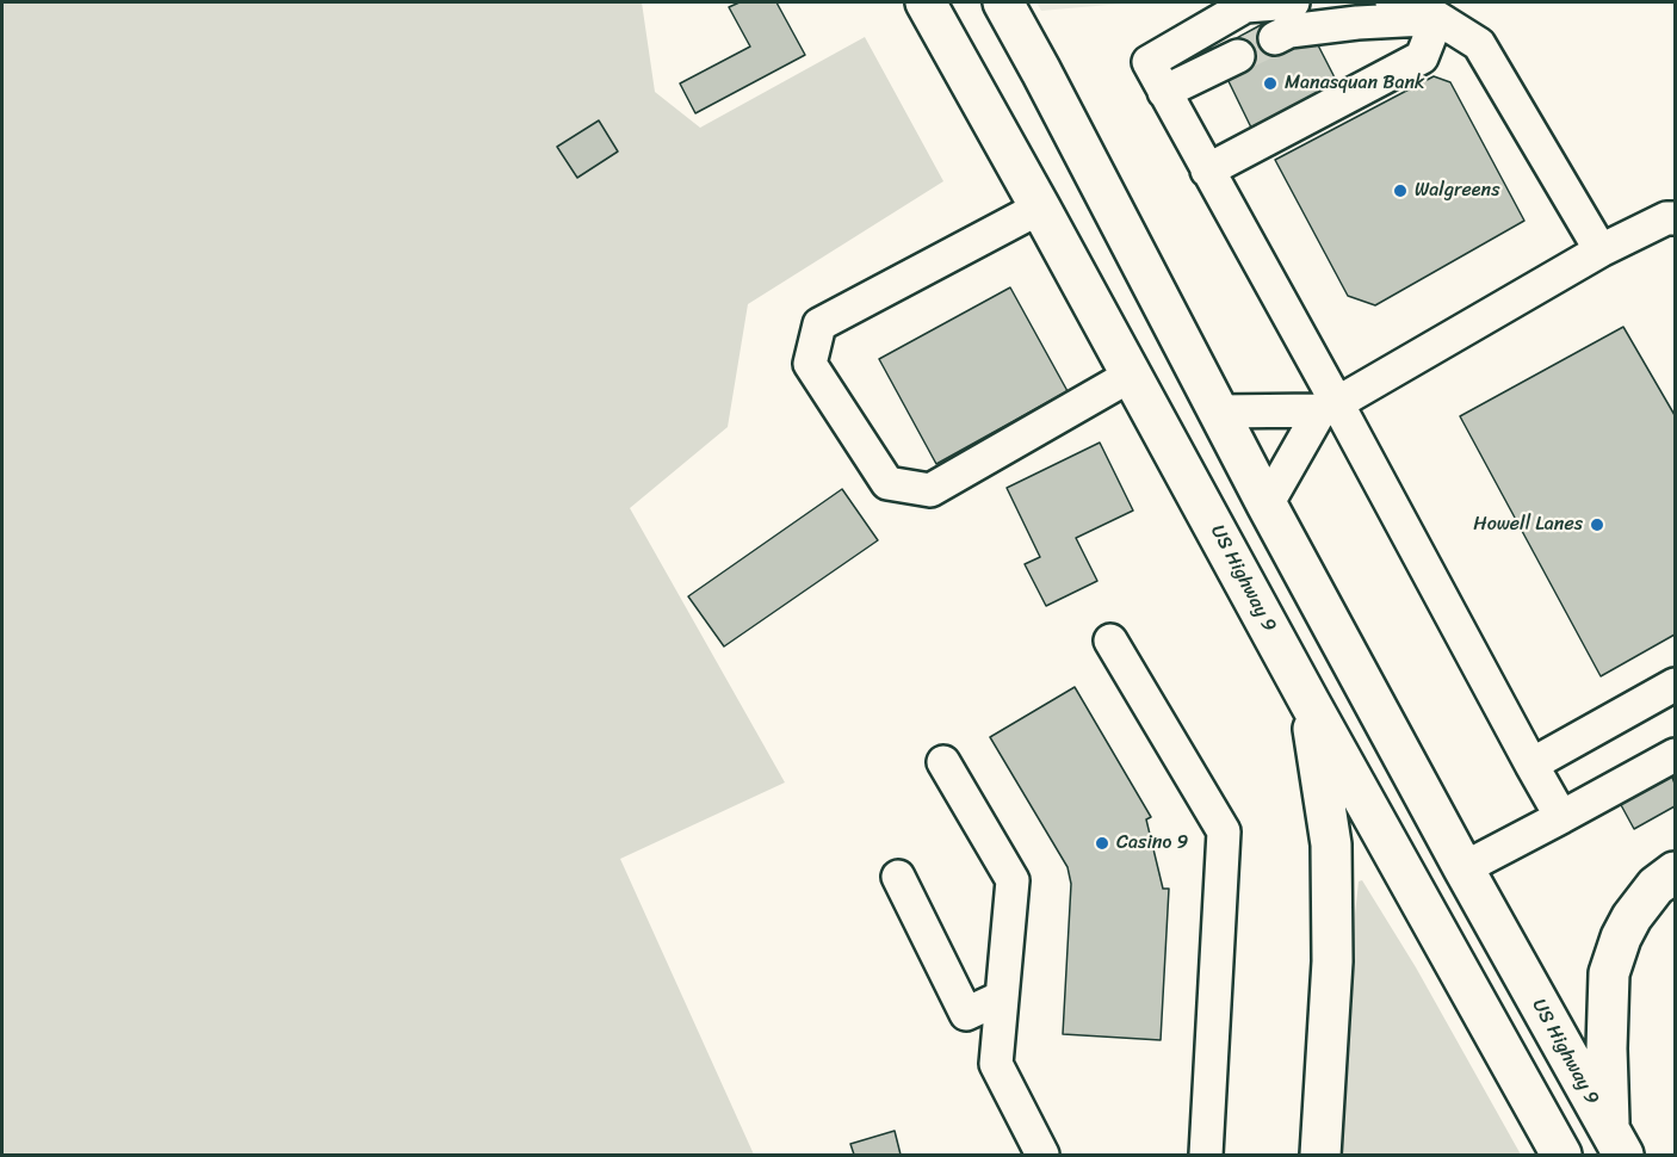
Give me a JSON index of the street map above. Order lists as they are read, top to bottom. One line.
{"streets":{"highway":["US Highway 9"]},"places":["Manasquan Bank","Walgreens","Howell Lanes","Casino 9"]}
